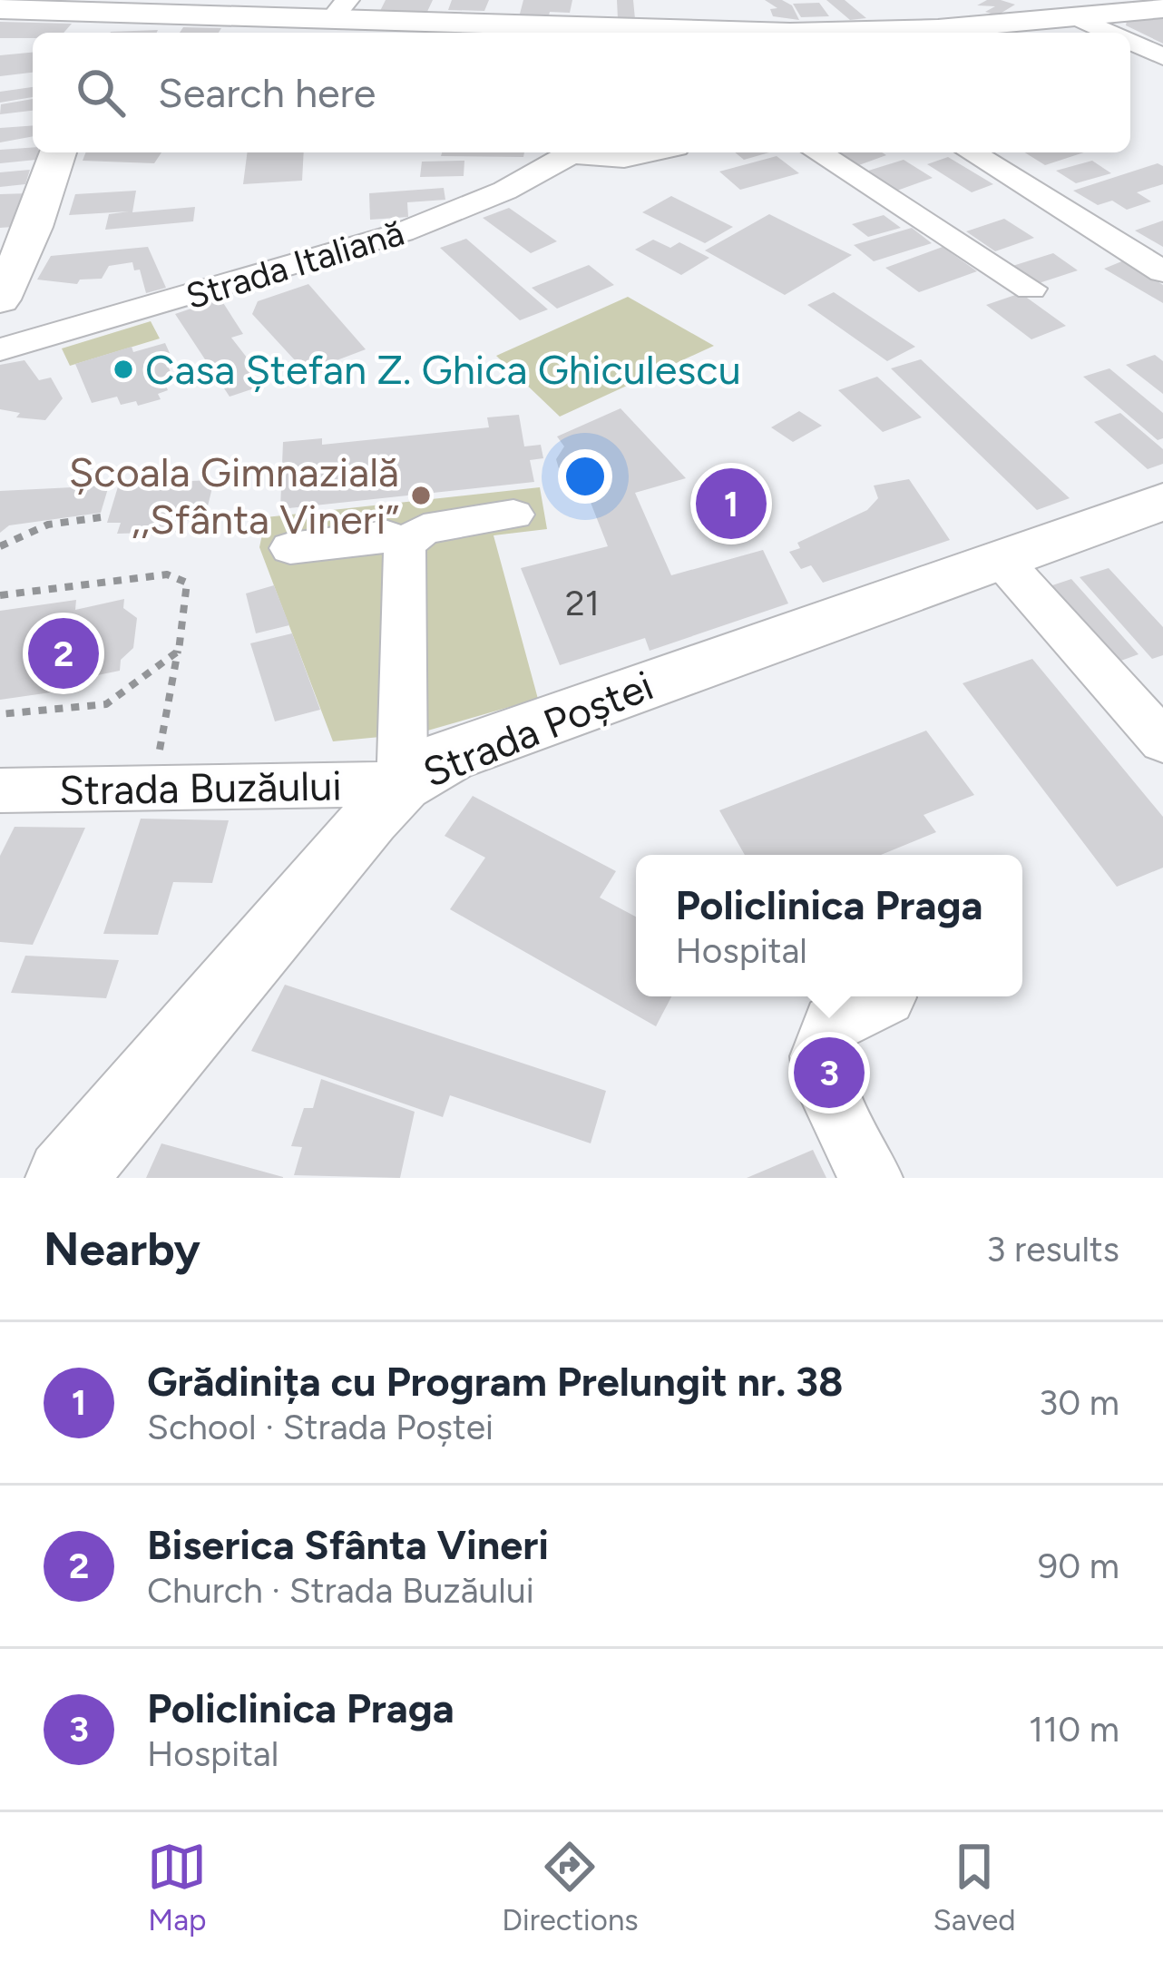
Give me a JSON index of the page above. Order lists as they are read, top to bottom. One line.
{"streets":{"main road":["Strada Poștei"],"street":["Strada Italiană","Strada Buzăului"]},"crossings":[["Strada Poștei","Strada Buzăului"]],"places":["Casa Ștefan Z. Ghica Ghiculescu","Școala Gimnazială ,,Sfânta Vineri”"],"house_numbers":["21"],"page":{"search":"Search here","pins":["1","2","3"],"popup":["Policlinica Praga","Hospital"],"heading":["Nearby","3 results"],"list":[{"mark":"1","name":"Grădinița cu Program Prelungit nr. 38","note":"School · Strada Poștei","value":"30 m"},{"mark":"2","name":"Biserica Sfânta Vineri","note":"Church · Strada Buzăului","value":"90 m"},{"mark":"3","name":"Policlinica Praga","note":"Hospital","value":"110 m"}],"nav":["Map","Directions","Saved"]}}
